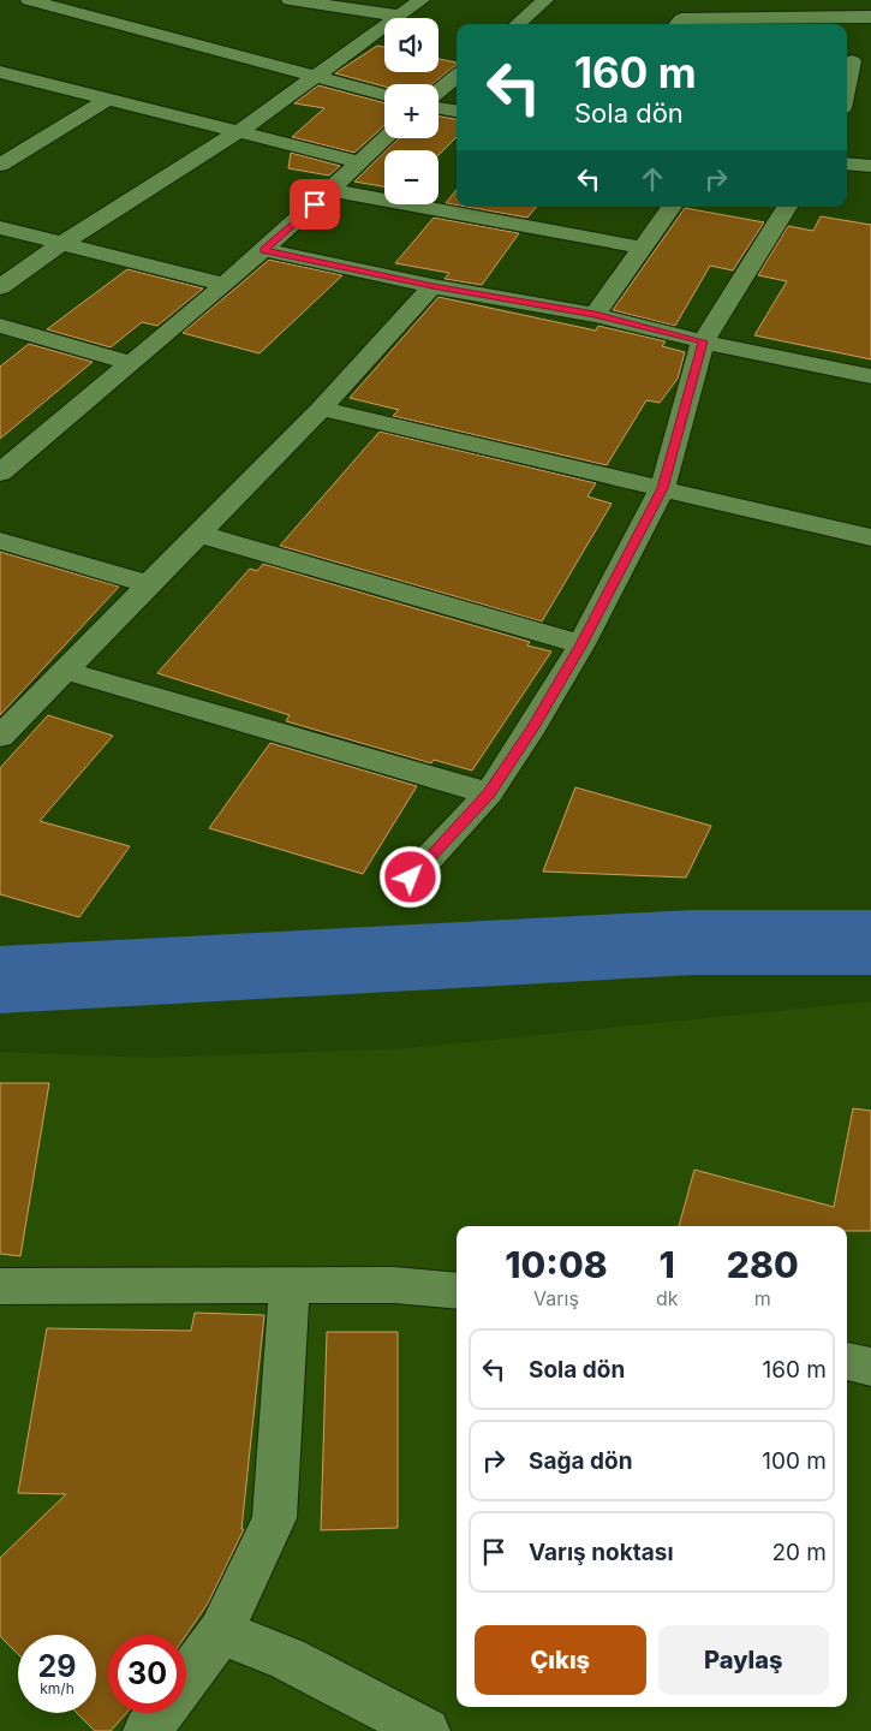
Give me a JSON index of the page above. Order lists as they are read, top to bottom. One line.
{"page":{"map_buttons":["+","−"],"turn":["160 m","Sola dön"],"eta":["10:08","Varış","1","dk","280","m"],"list":[{"name":"Sola dön","value":"160 m"},{"name":"Sağa dön","value":"100 m"},{"name":"Varış noktası","value":"20 m"}],"buttons":["Çıkış","Paylaş"],"speed":"29 km/h","limit":"30"}}
